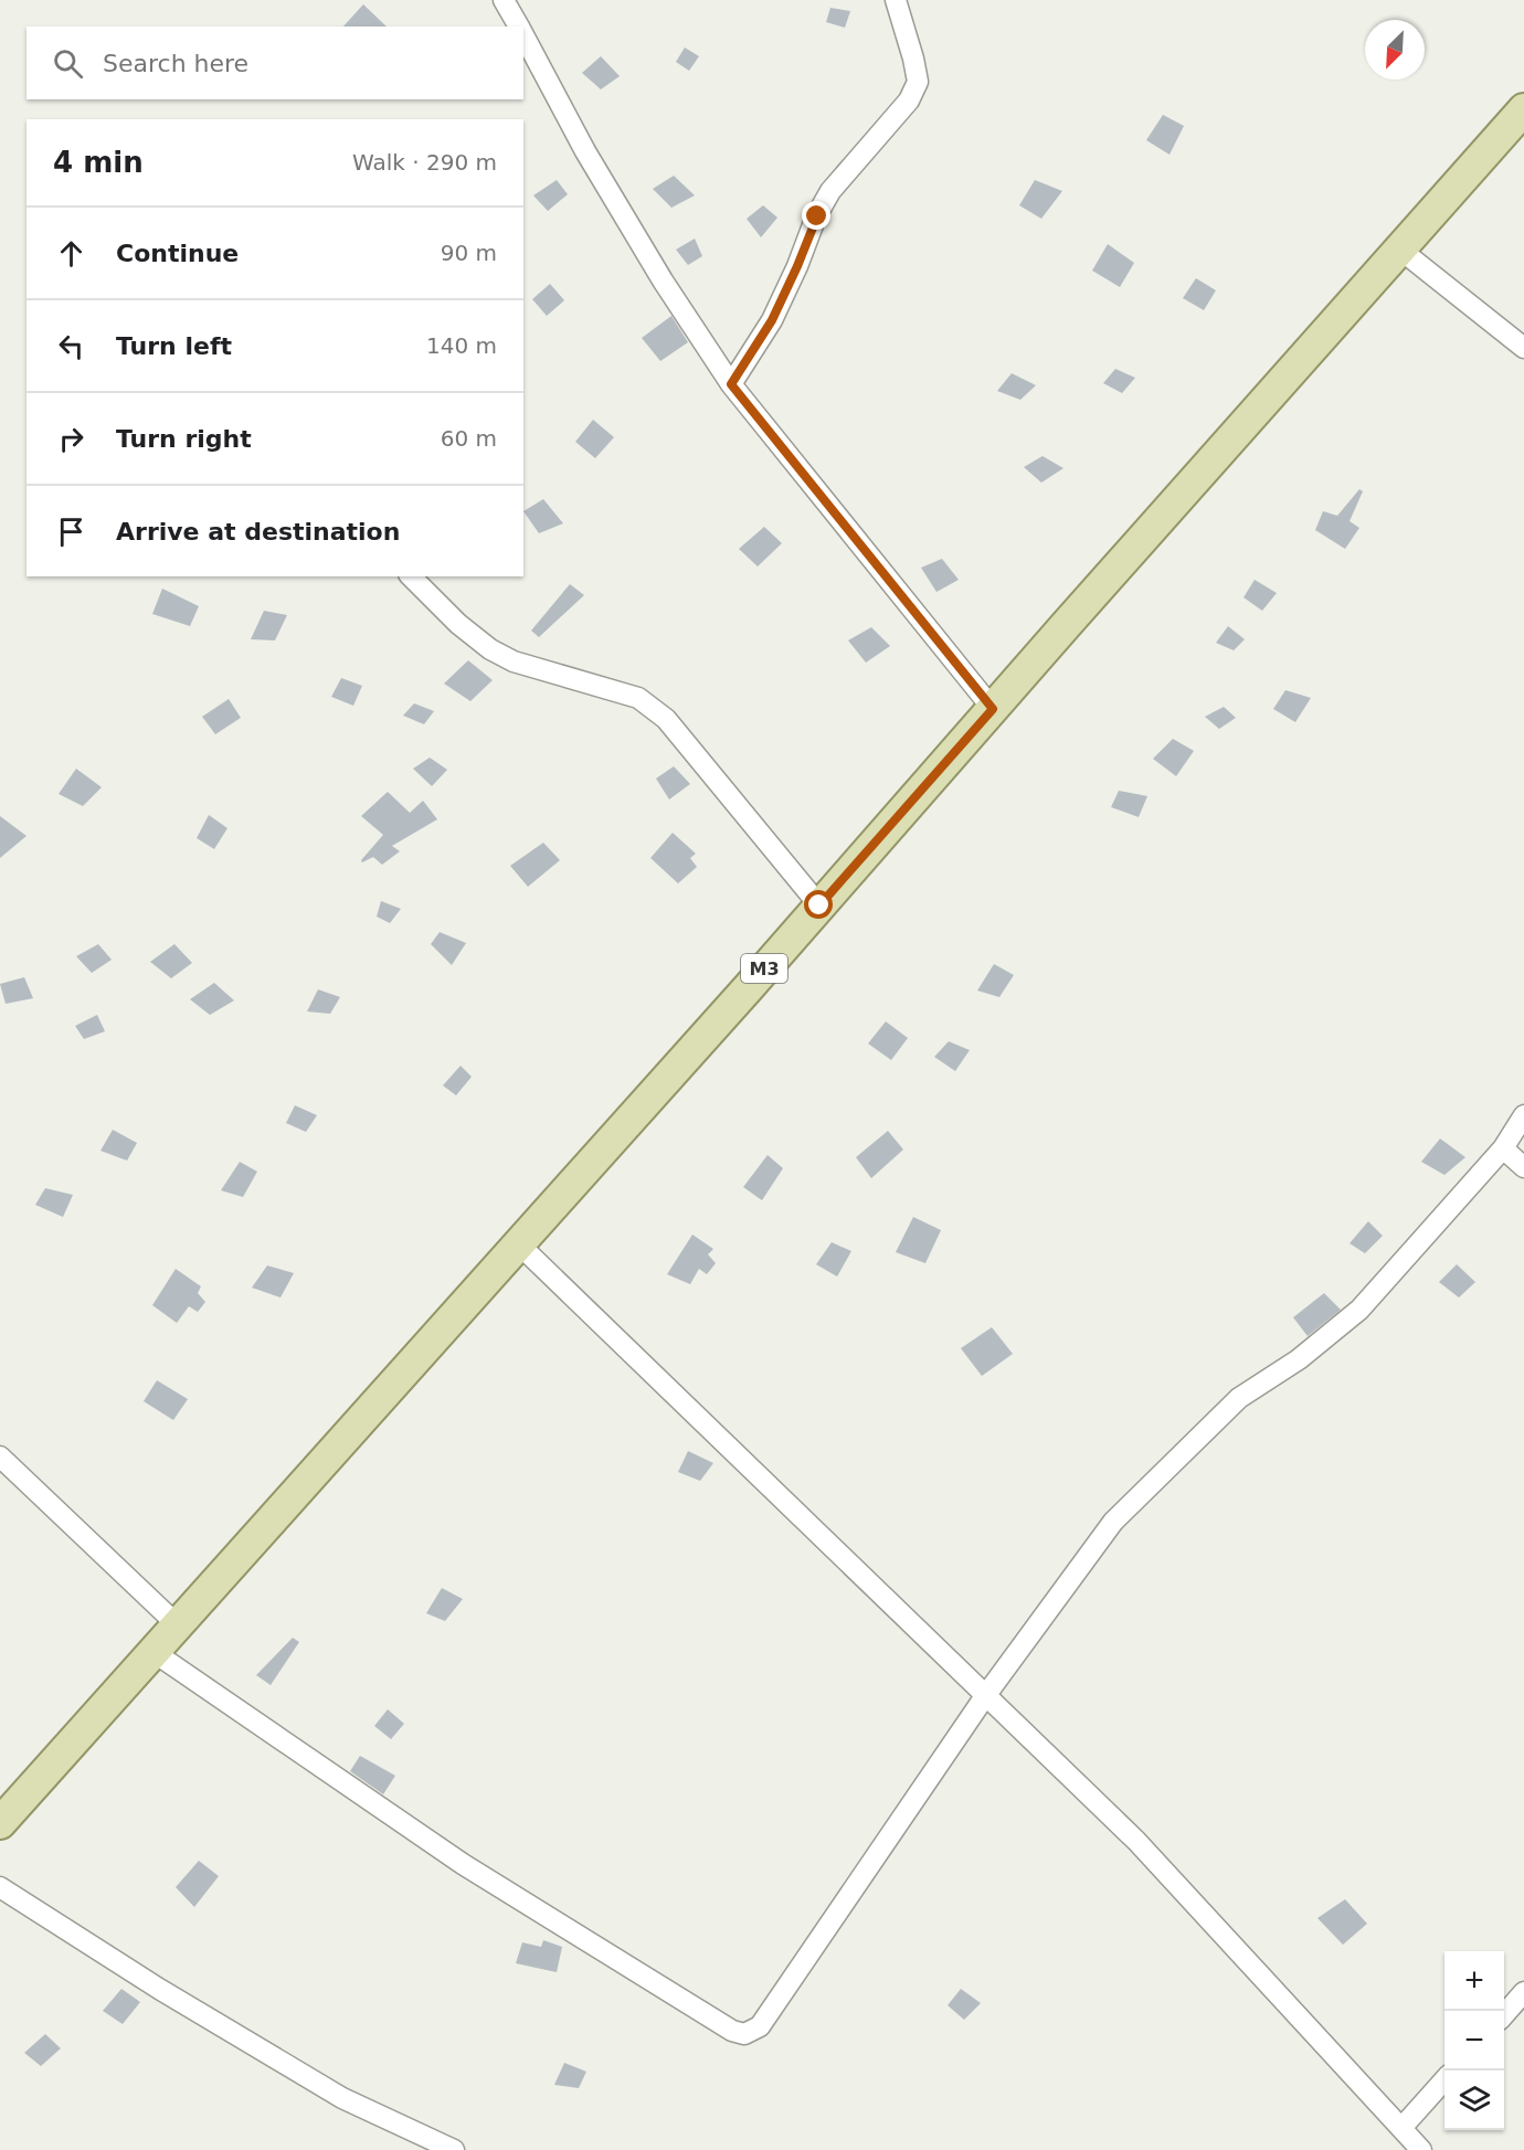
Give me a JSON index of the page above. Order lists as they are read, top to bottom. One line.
{"streets":{"main road":["M3"]},"north":"bottom left","page":{"search":"Search here","heading":["4 min","Walk · 290 m"],"list":[["Continue","90 m"],["Turn left","140 m"],["Turn right","60 m"],"Arrive at destination"],"map_buttons":["+","−"]}}
